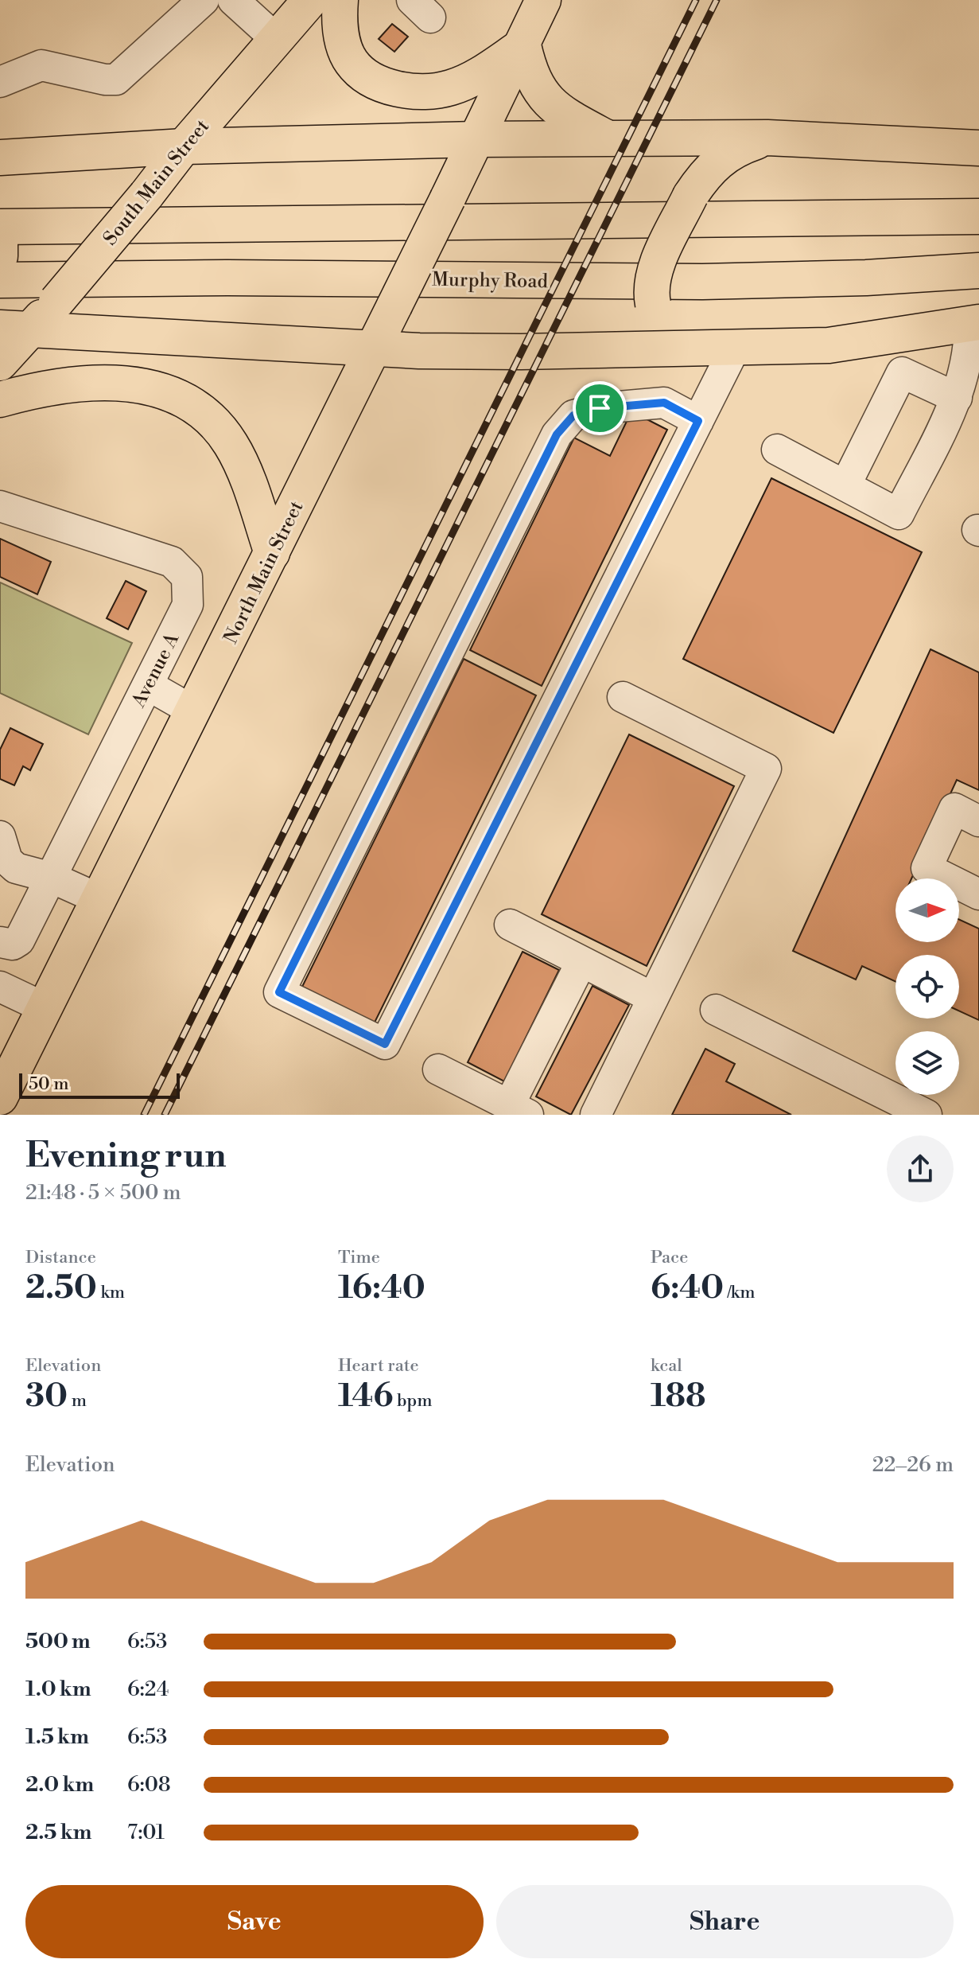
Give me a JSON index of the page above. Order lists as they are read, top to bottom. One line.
{"streets":{"main road":["South Main Street","Murphy Road","North Main Street"],"street":["Avenue A"]},"scale_bar":"50 m","north":"right","page":{"scale":"50 m","heading":["Evening run","21:48 · 5 × 500 m"],"stats":[["Distance","2.50 km"],["Time","16:40"],["Pace","6:40 /km"],["Elevation","30 m"],["Heart rate","146 bpm"],["kcal","188"]],"chart":["Elevation","22–26 m"],"list":[{"name":"500 m","note":"6:53"},{"name":"1.0 km","note":"6:24"},{"name":"1.5 km","note":"6:53"},{"name":"2.0 km","note":"6:08"},{"name":"2.5 km","note":"7:01"}],"buttons":["Save","Share"]}}
